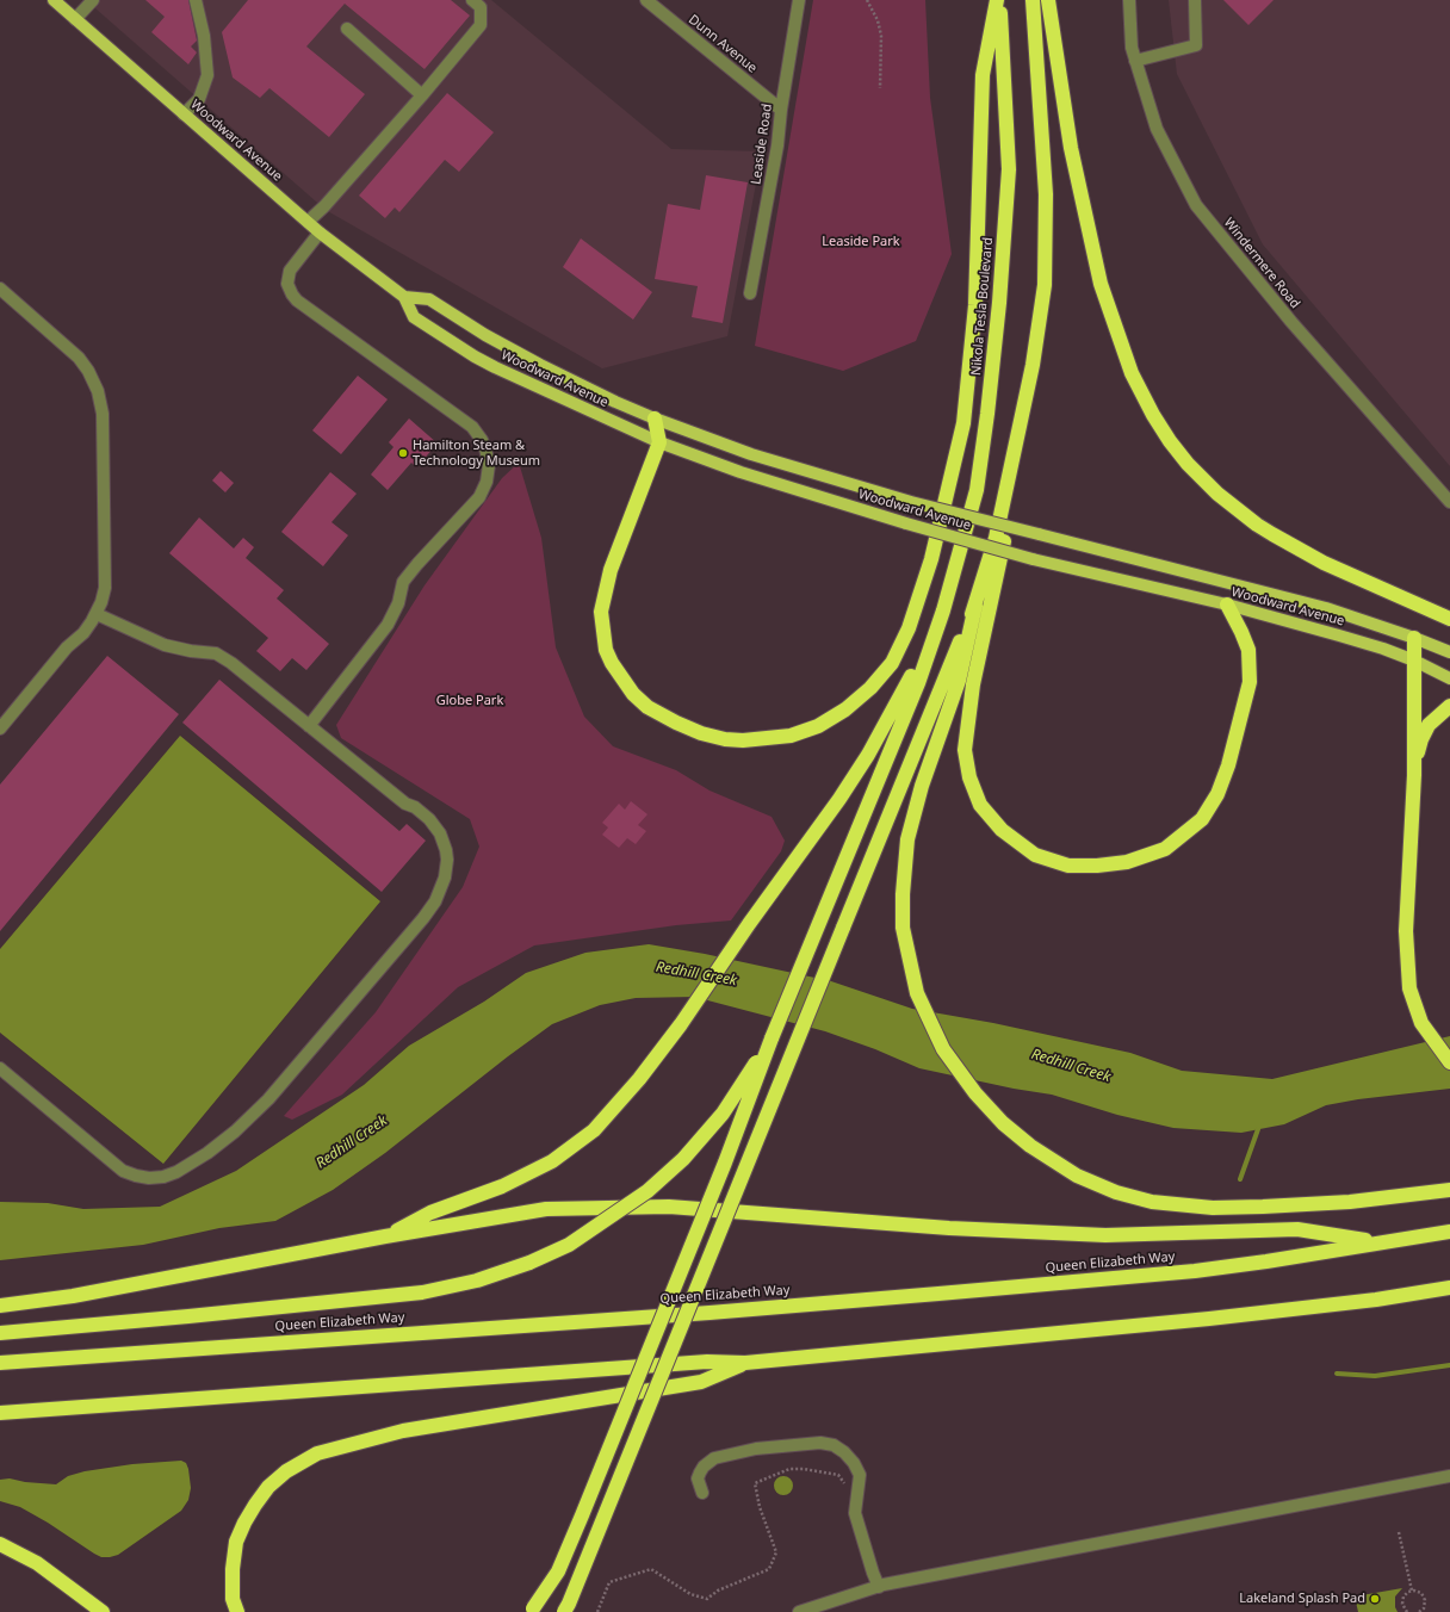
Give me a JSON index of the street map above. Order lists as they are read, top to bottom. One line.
{"streets":{"highway":["Nikola Tesla Boulevard","Queen Elizabeth Way"],"main road":["Woodward Avenue"],"street":["Dunn Avenue","Leaside Road","Windermere Road"]},"crossings":[["Dunn Avenue","Leaside Road"]],"water":["Redhill Creek"],"parks":["Leaside Park","Globe Park"],"places":["Hamilton Steam & Technology Museum","Lakeland Splash Pad"]}
